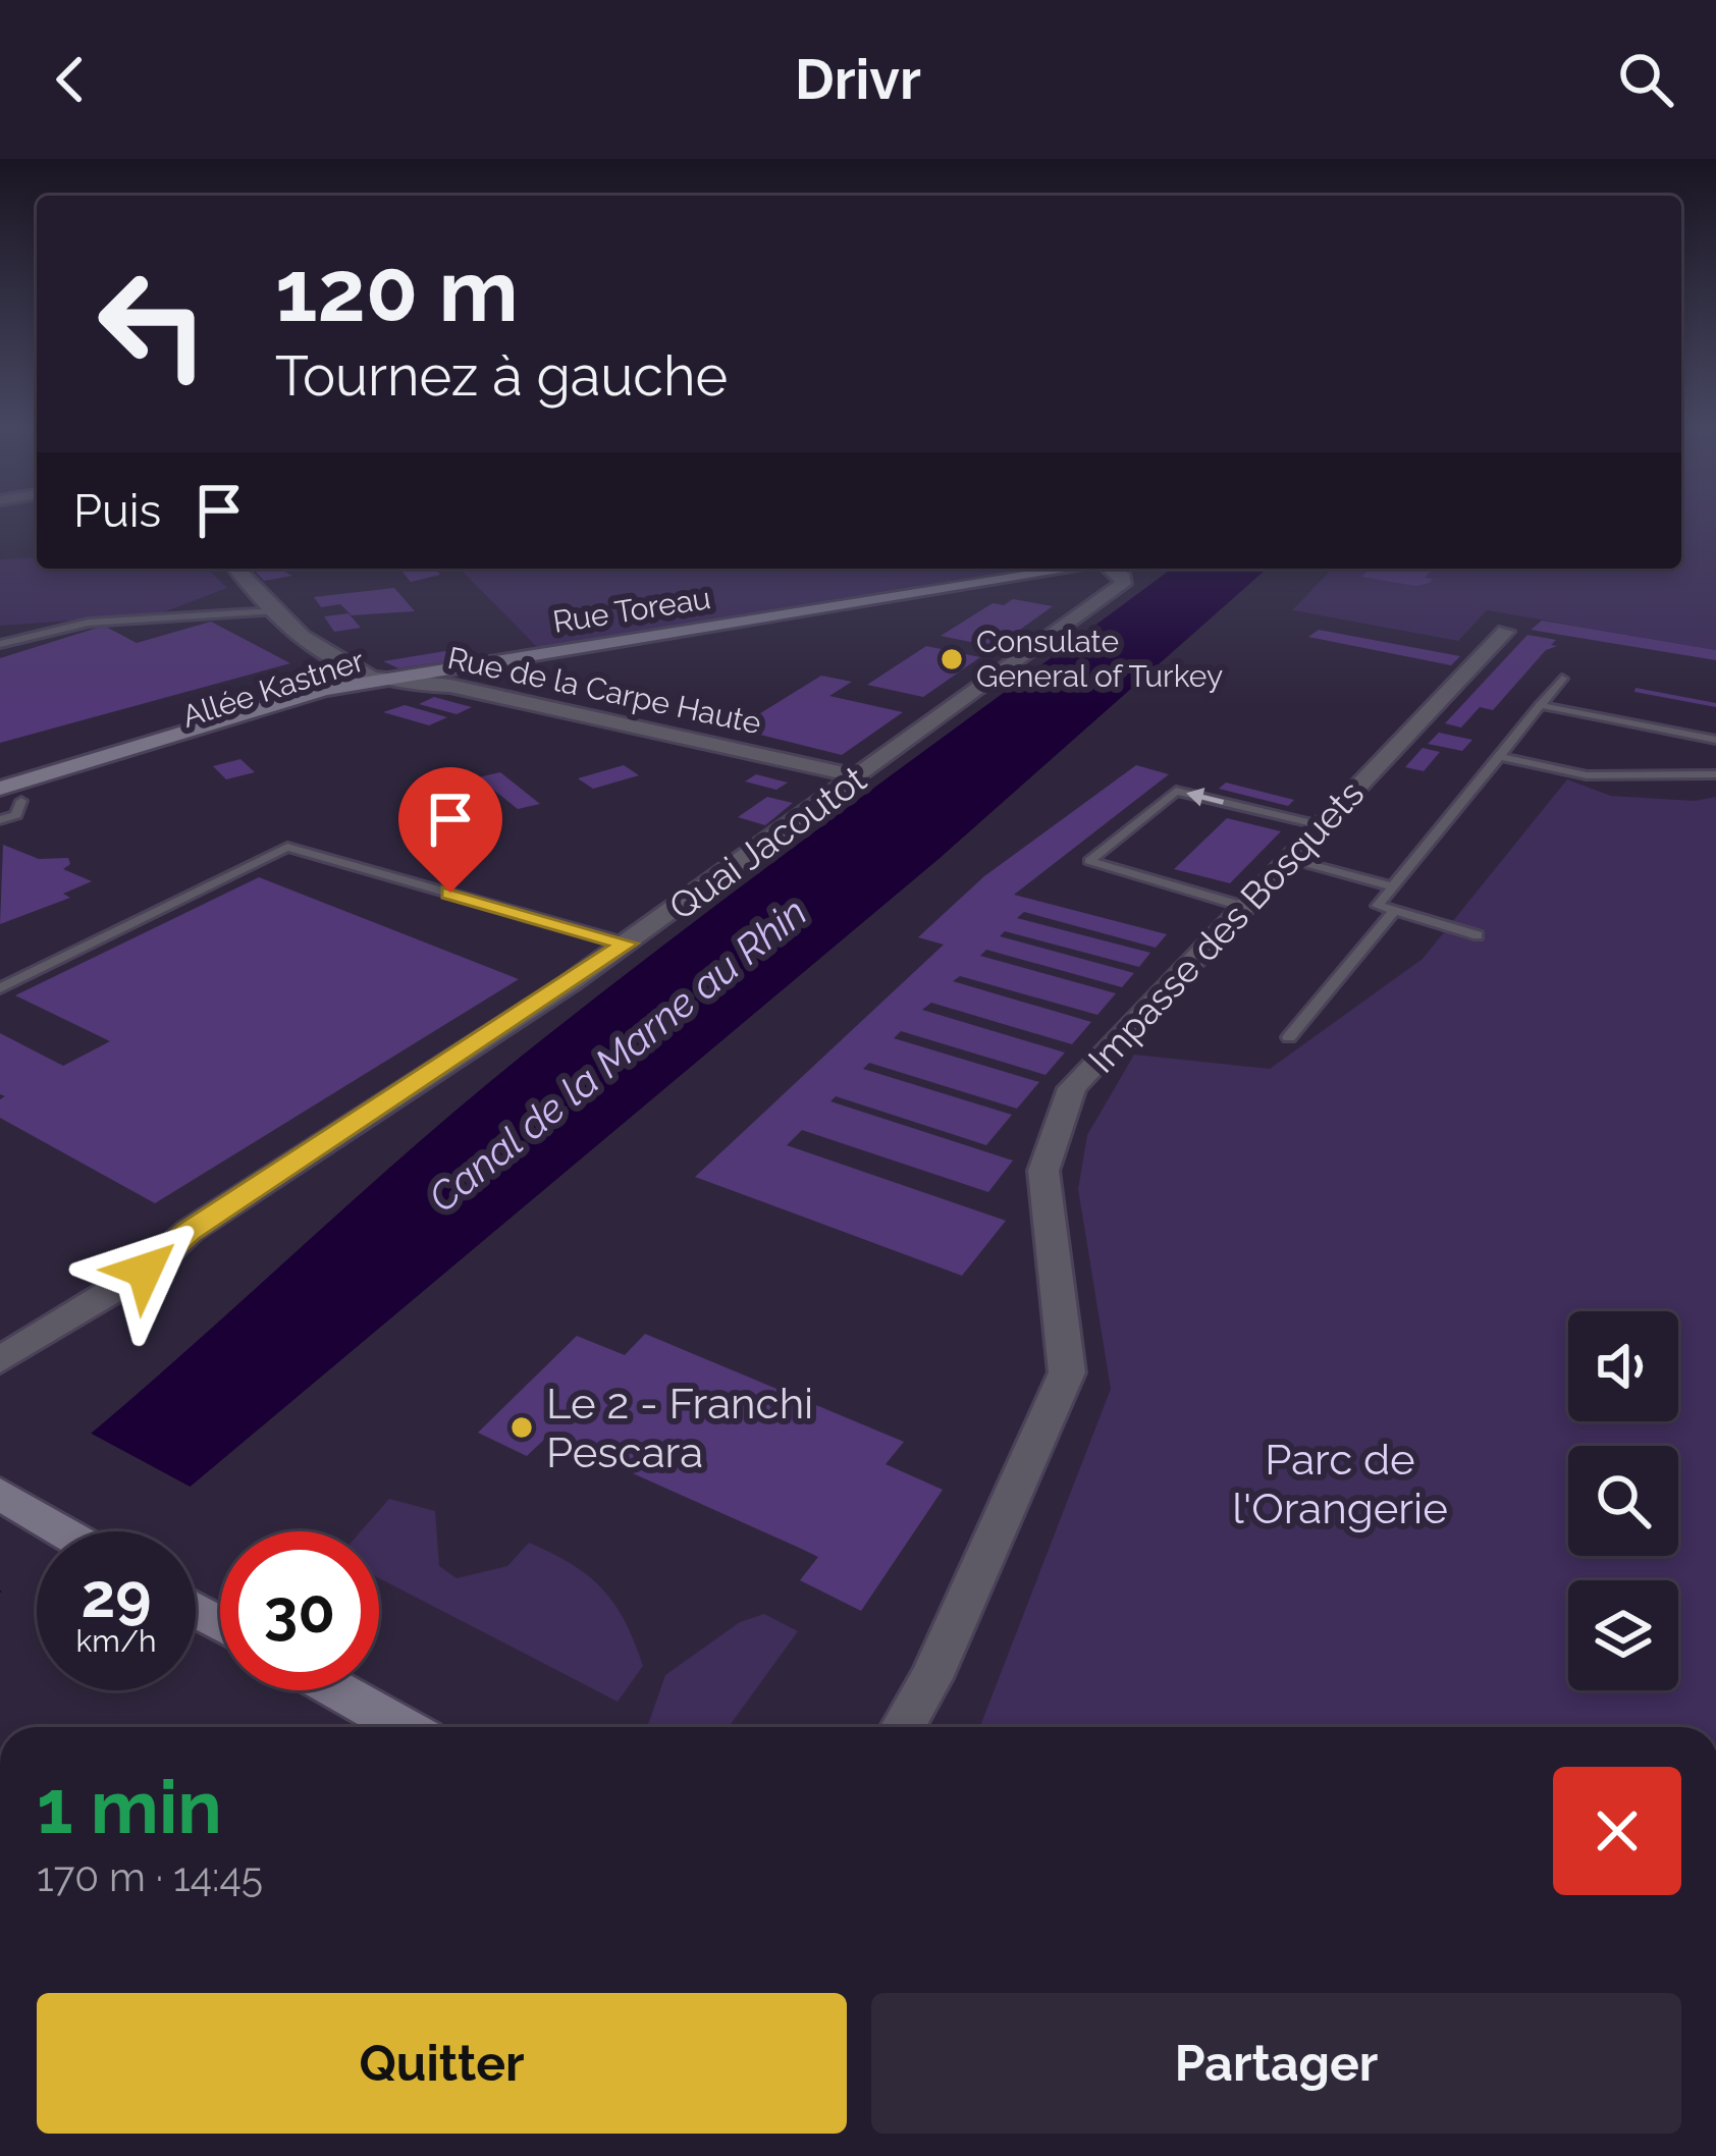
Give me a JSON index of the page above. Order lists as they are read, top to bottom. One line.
{"streets":{"main road":["Rue Toreau","Allée Kastner"],"street":["Rue de la Carpe Haute","Quai Jacoutot","Impasse des Bosquets"]},"crossings":[["Rue Toreau","Allée Kastner"],["Rue Toreau","Rue de la Carpe Haute"],["Allée Kastner","Rue de la Carpe Haute"],["Rue de la Carpe Haute","Quai Jacoutot"]],"water":["Canal de la Marne au Rhin"],"parks":["Parc de l'Orangerie"],"places":["Consulate General of Turkey","Le 2 - Franchi Pescara"],"page":{"header":"Drivr","turn":["120 m","Tournez à gauche"],"then":"Puis","speed":"29 km/h","limit":"30","heading":["1 min","170 m · 14:45"],"buttons":["Quitter","Partager"]}}
